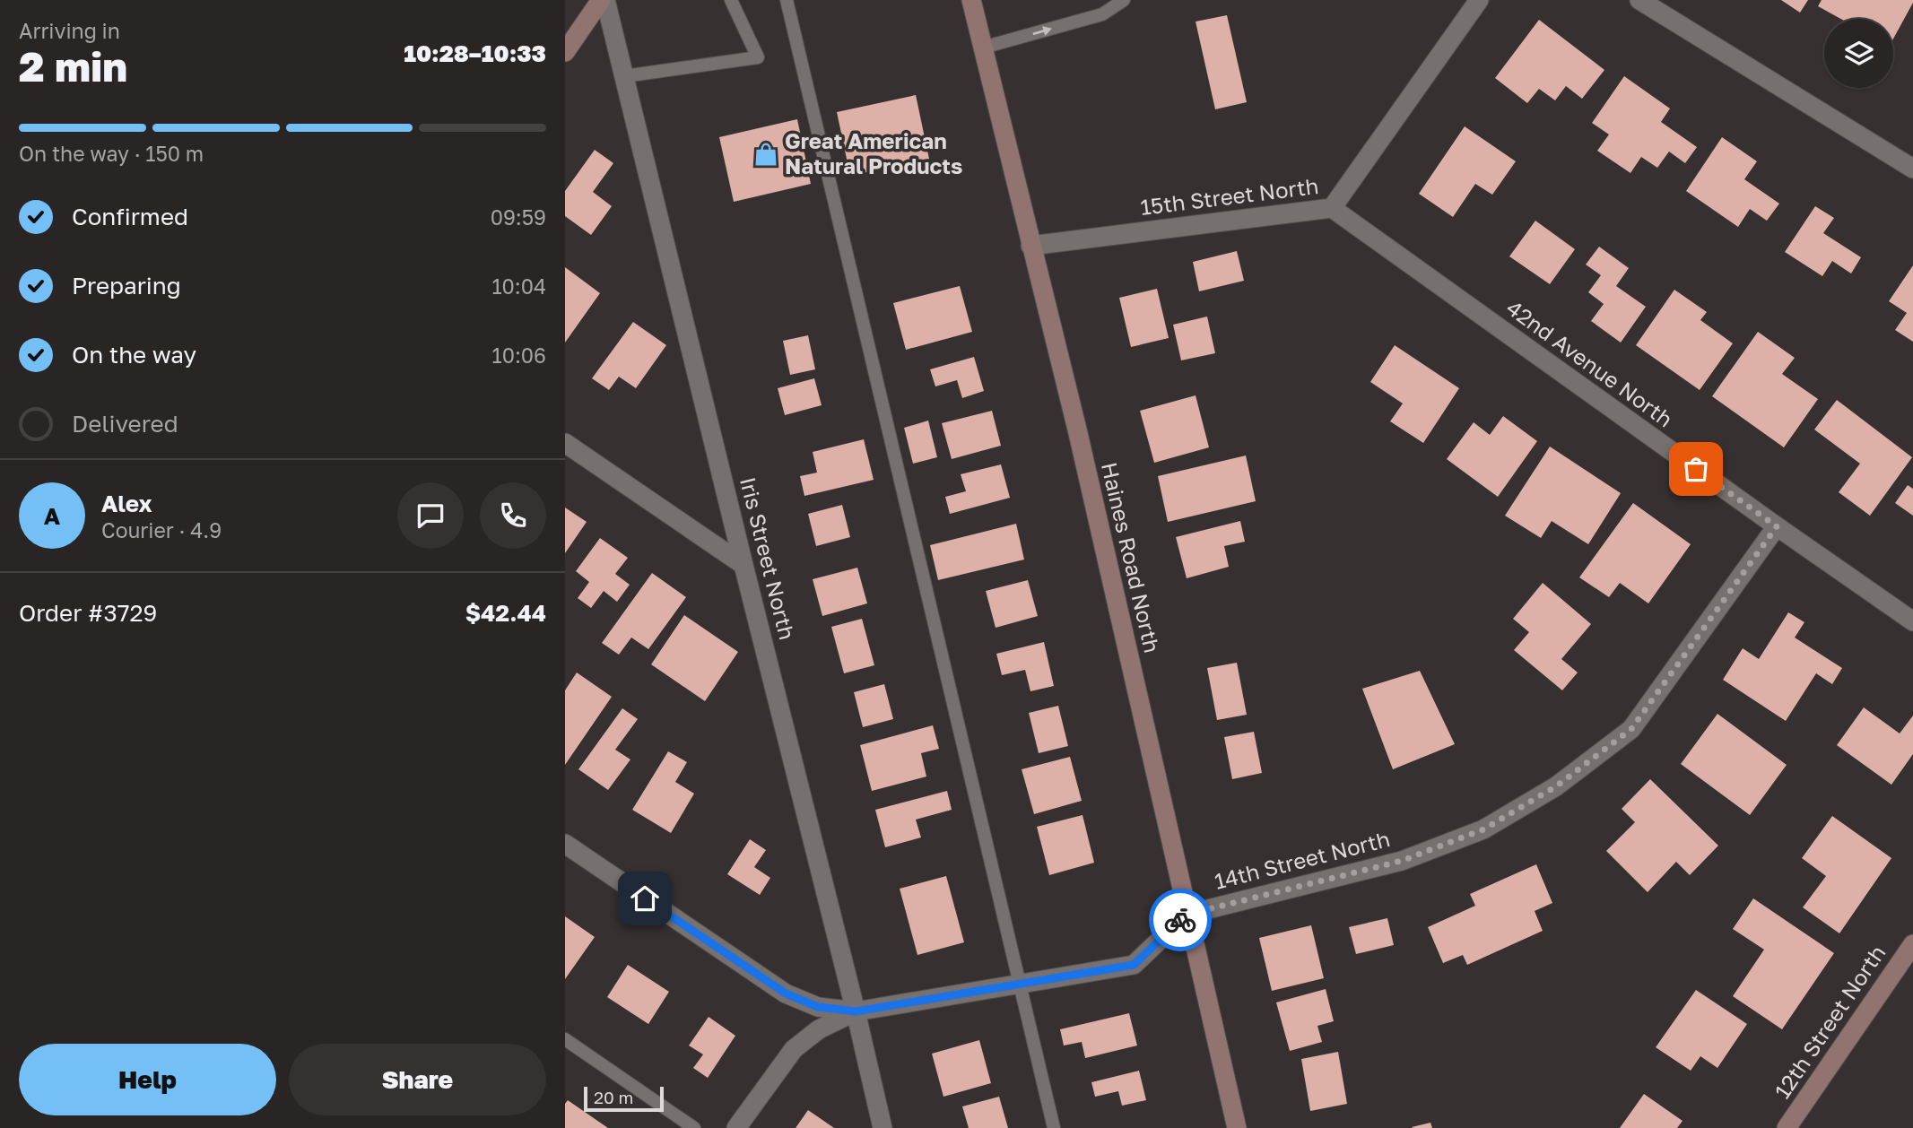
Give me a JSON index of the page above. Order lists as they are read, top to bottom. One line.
{"streets":{"street":["15th Street North","42nd Avenue North","Haines Road North","Iris Street North","14th Street North","12th Street North"]},"crossings":[["15th Street North","42nd Avenue North"],["15th Street North","Haines Road North"],["42nd Avenue North","14th Street North"],["Haines Road North","14th Street North"],["Iris Street North","14th Street North"]],"places":{"shop":["Great American Natural Products"]},"scale_bar":"20 m","page":{"heading":["2 min","Arriving in","10:28–10:33"],"panel":["Alex","Courier · 4.9","Order #3729","$42.44"],"bar":"On the way · 150 m","list":[["Confirmed","09:59"],["Preparing","10:04"],["On the way","10:06"],"Delivered"],"round":"A","buttons":["Help","Share"],"scale":"20 m"}}
